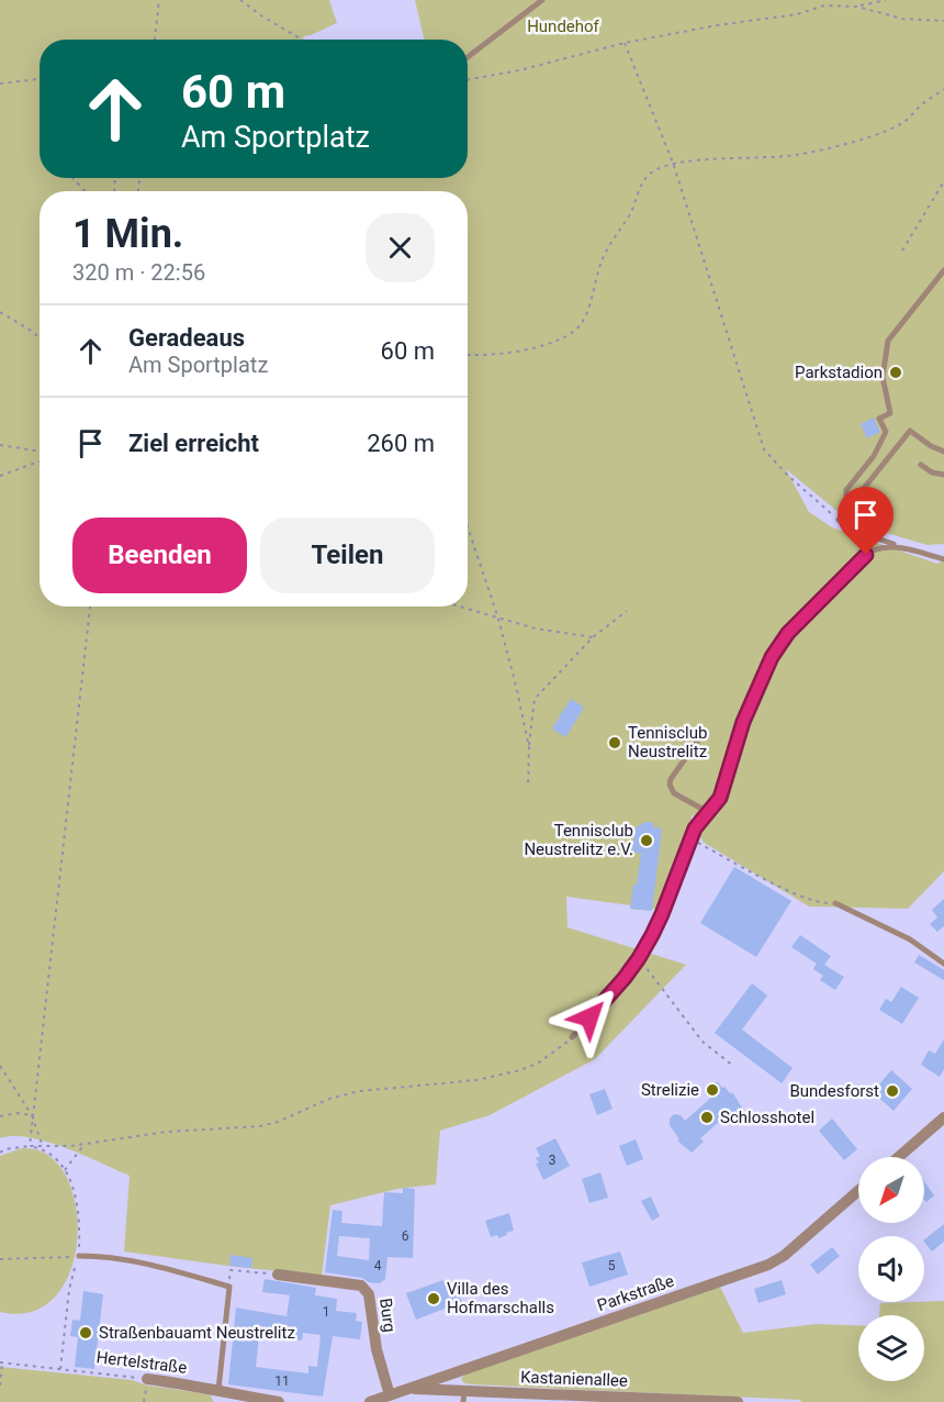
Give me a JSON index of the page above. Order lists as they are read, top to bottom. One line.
{"streets":{"street":["Parkstraße","Burg","Hertelstraße","Kastanienallee"]},"crossings":[["Parkstraße","Burg"],["Parkstraße","Kastanienallee"]],"parks":["Hundehof"],"places":["Parkstadion","Tennisclub Neustrelitz","Tennisclub Neustrelitz e.V.","Strelizie","Bundesforst","Schlosshotel","Villa des Hofmarschalls","Straßenbauamt Neustrelitz"],"house_numbers":["3","6","4","5","1","11"],"north":"bottom left","page":{"turn":["60 m","Am Sportplatz"],"heading":["1 Min.","320 m · 22:56"],"list":[{"name":"Geradeaus","note":"Am Sportplatz","value":"60 m"},{"name":"Ziel erreicht","value":"260 m"}],"buttons":["Beenden","Teilen"]}}
